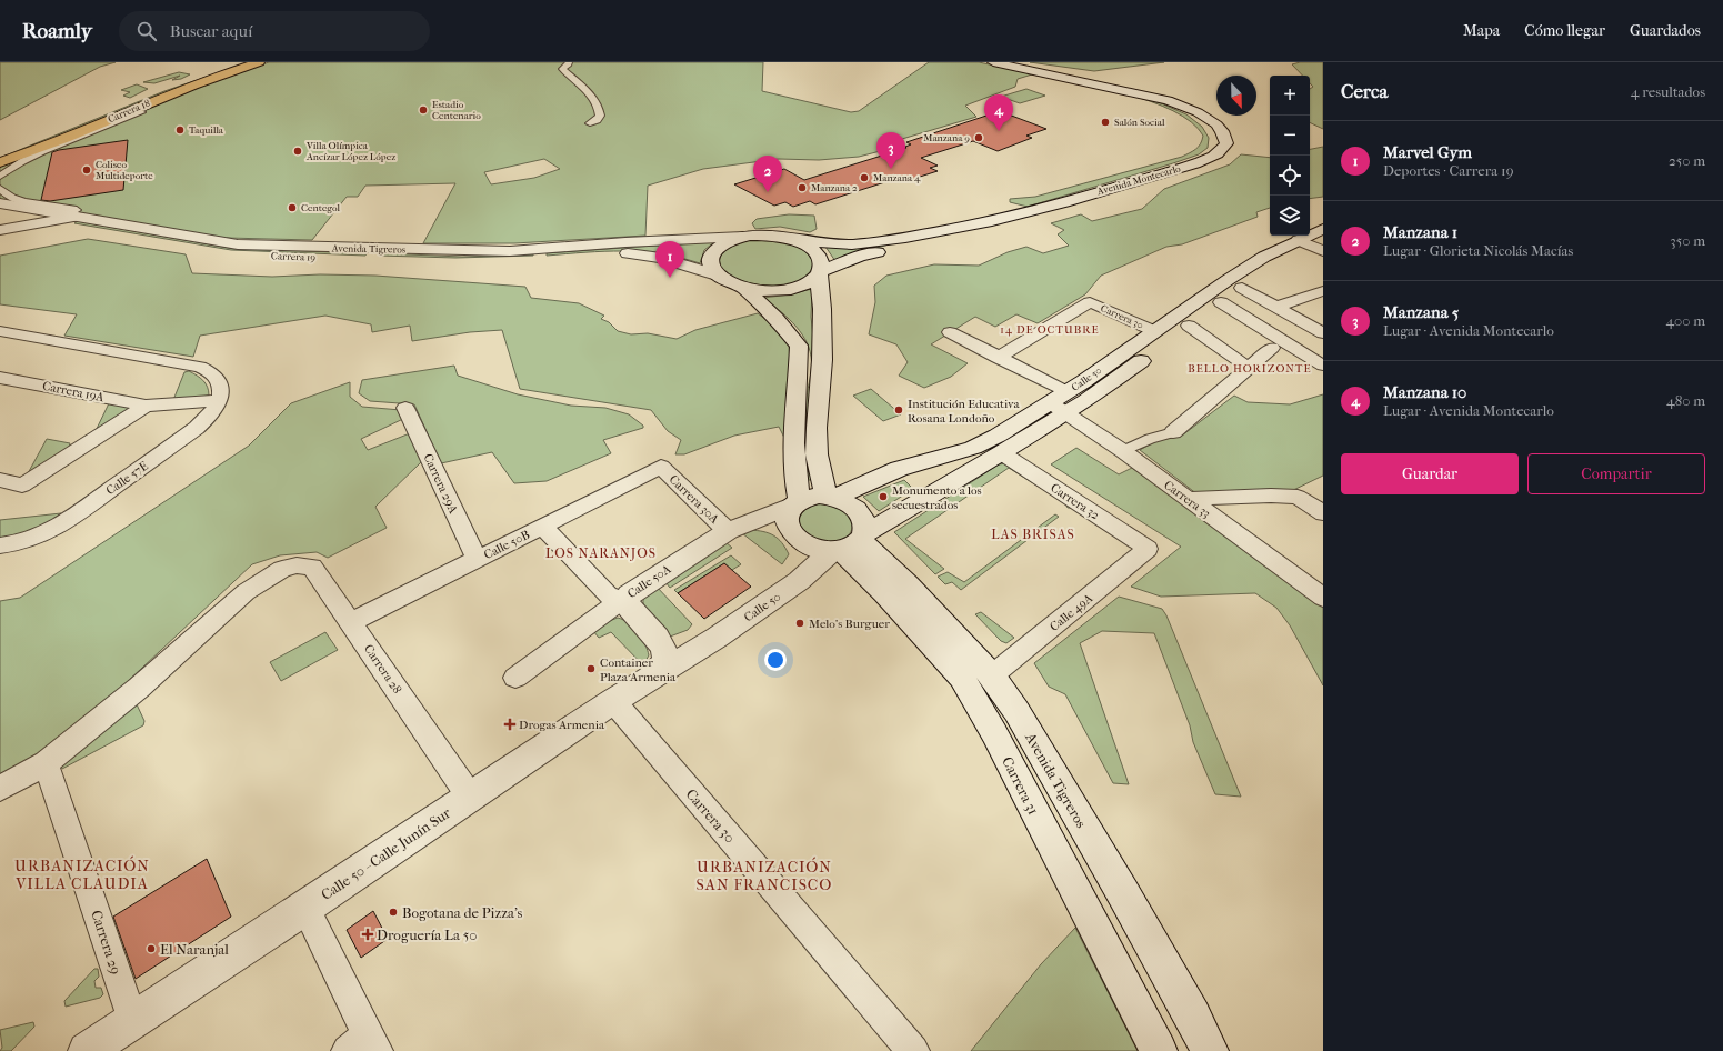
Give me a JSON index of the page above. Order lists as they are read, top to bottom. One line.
{"streets":{"main road":["Carrera 18","Avenida Montecarlo","Avenida Tigreros","Carrera 19","Calle 50","Calle 50A","Carrera 31","Calle 50 - Calle Junín Sur"],"street":["Carrera 30","Carrera 19A","Calle 57E","Carrera 29A","Carrera 30A","Carrera 33","Carrera 32","Calle 50B","Calle 49A","Carrera 28","Carrera 29"]},"crossings":[["Avenida Montecarlo","Carrera 19"],["Avenida Tigreros","Calle 50"],["Avenida Tigreros","Calle 50A"],["Avenida Tigreros","Calle 49A"],["Avenida Tigreros","Carrera 31"],["Carrera 30","Calle 50"],["Carrera 30","Carrera 33"],["Carrera 30","Calle 50 - Calle Junín Sur"],["Calle 50","Carrera 33"],["Calle 50","Carrera 32"],["Calle 50","Calle 50A"],["Calle 50","Carrera 31"],["Calle 50","Calle 50 - Calle Junín Sur"],["Carrera 29A","Calle 50B"],["Carrera 30A","Calle 50B"],["Carrera 30A","Calle 50A"],["Carrera 32","Calle 49A"],["Calle 50B","Carrera 28"],["Calle 50A","Carrera 31"],["Carrera 28","Calle 50 - Calle Junín Sur"],["Carrera 28","Carrera 29"],["Calle 50 - Calle Junín Sur","Carrera 29"]],"districts":["14 DE OCTUBRE","BELLO HORIZONTE","LAS BRISAS","LOS NARANJOS","URBANIZACIÓN VILLA CLAUDIA","URBANIZACIÓN SAN FRANCISCO"],"places":{"other":["Estadio Centenario","Salón Social","Taquilla","Manzana 9","Villa Olímpica Ancízar López López","Coliseo Multideporte","Manzana 4","Manzana 2","Centegol","Institución Educativa Rosana Londoño","Monumento a los secuestrados","Melo's Burguer","Container Plaza Armenia","Bogotana de Pizza's","El Naranjal"],"health":["Drogas Armenia","Droguería La 50"]},"north":"bottom","page":{"header":"Roamly","search":"Buscar aquí","nav":["Mapa","Cómo llegar","Guardados"],"heading":["Cerca","4 resultados"],"map_buttons":["+","−"],"pins":["4","3","2","1"],"list":[{"mark":"1","name":"Marvel Gym","note":"Deportes · Carrera 19","value":"250 m"},{"mark":"2","name":"Manzana 1","note":"Lugar · Glorieta Nicolás Macías","value":"350 m"},{"mark":"3","name":"Manzana 5","note":"Lugar · Avenida Montecarlo","value":"400 m"},{"mark":"4","name":"Manzana 10","note":"Lugar · Avenida Montecarlo","value":"480 m"}],"buttons":["Guardar","Compartir"]}}
